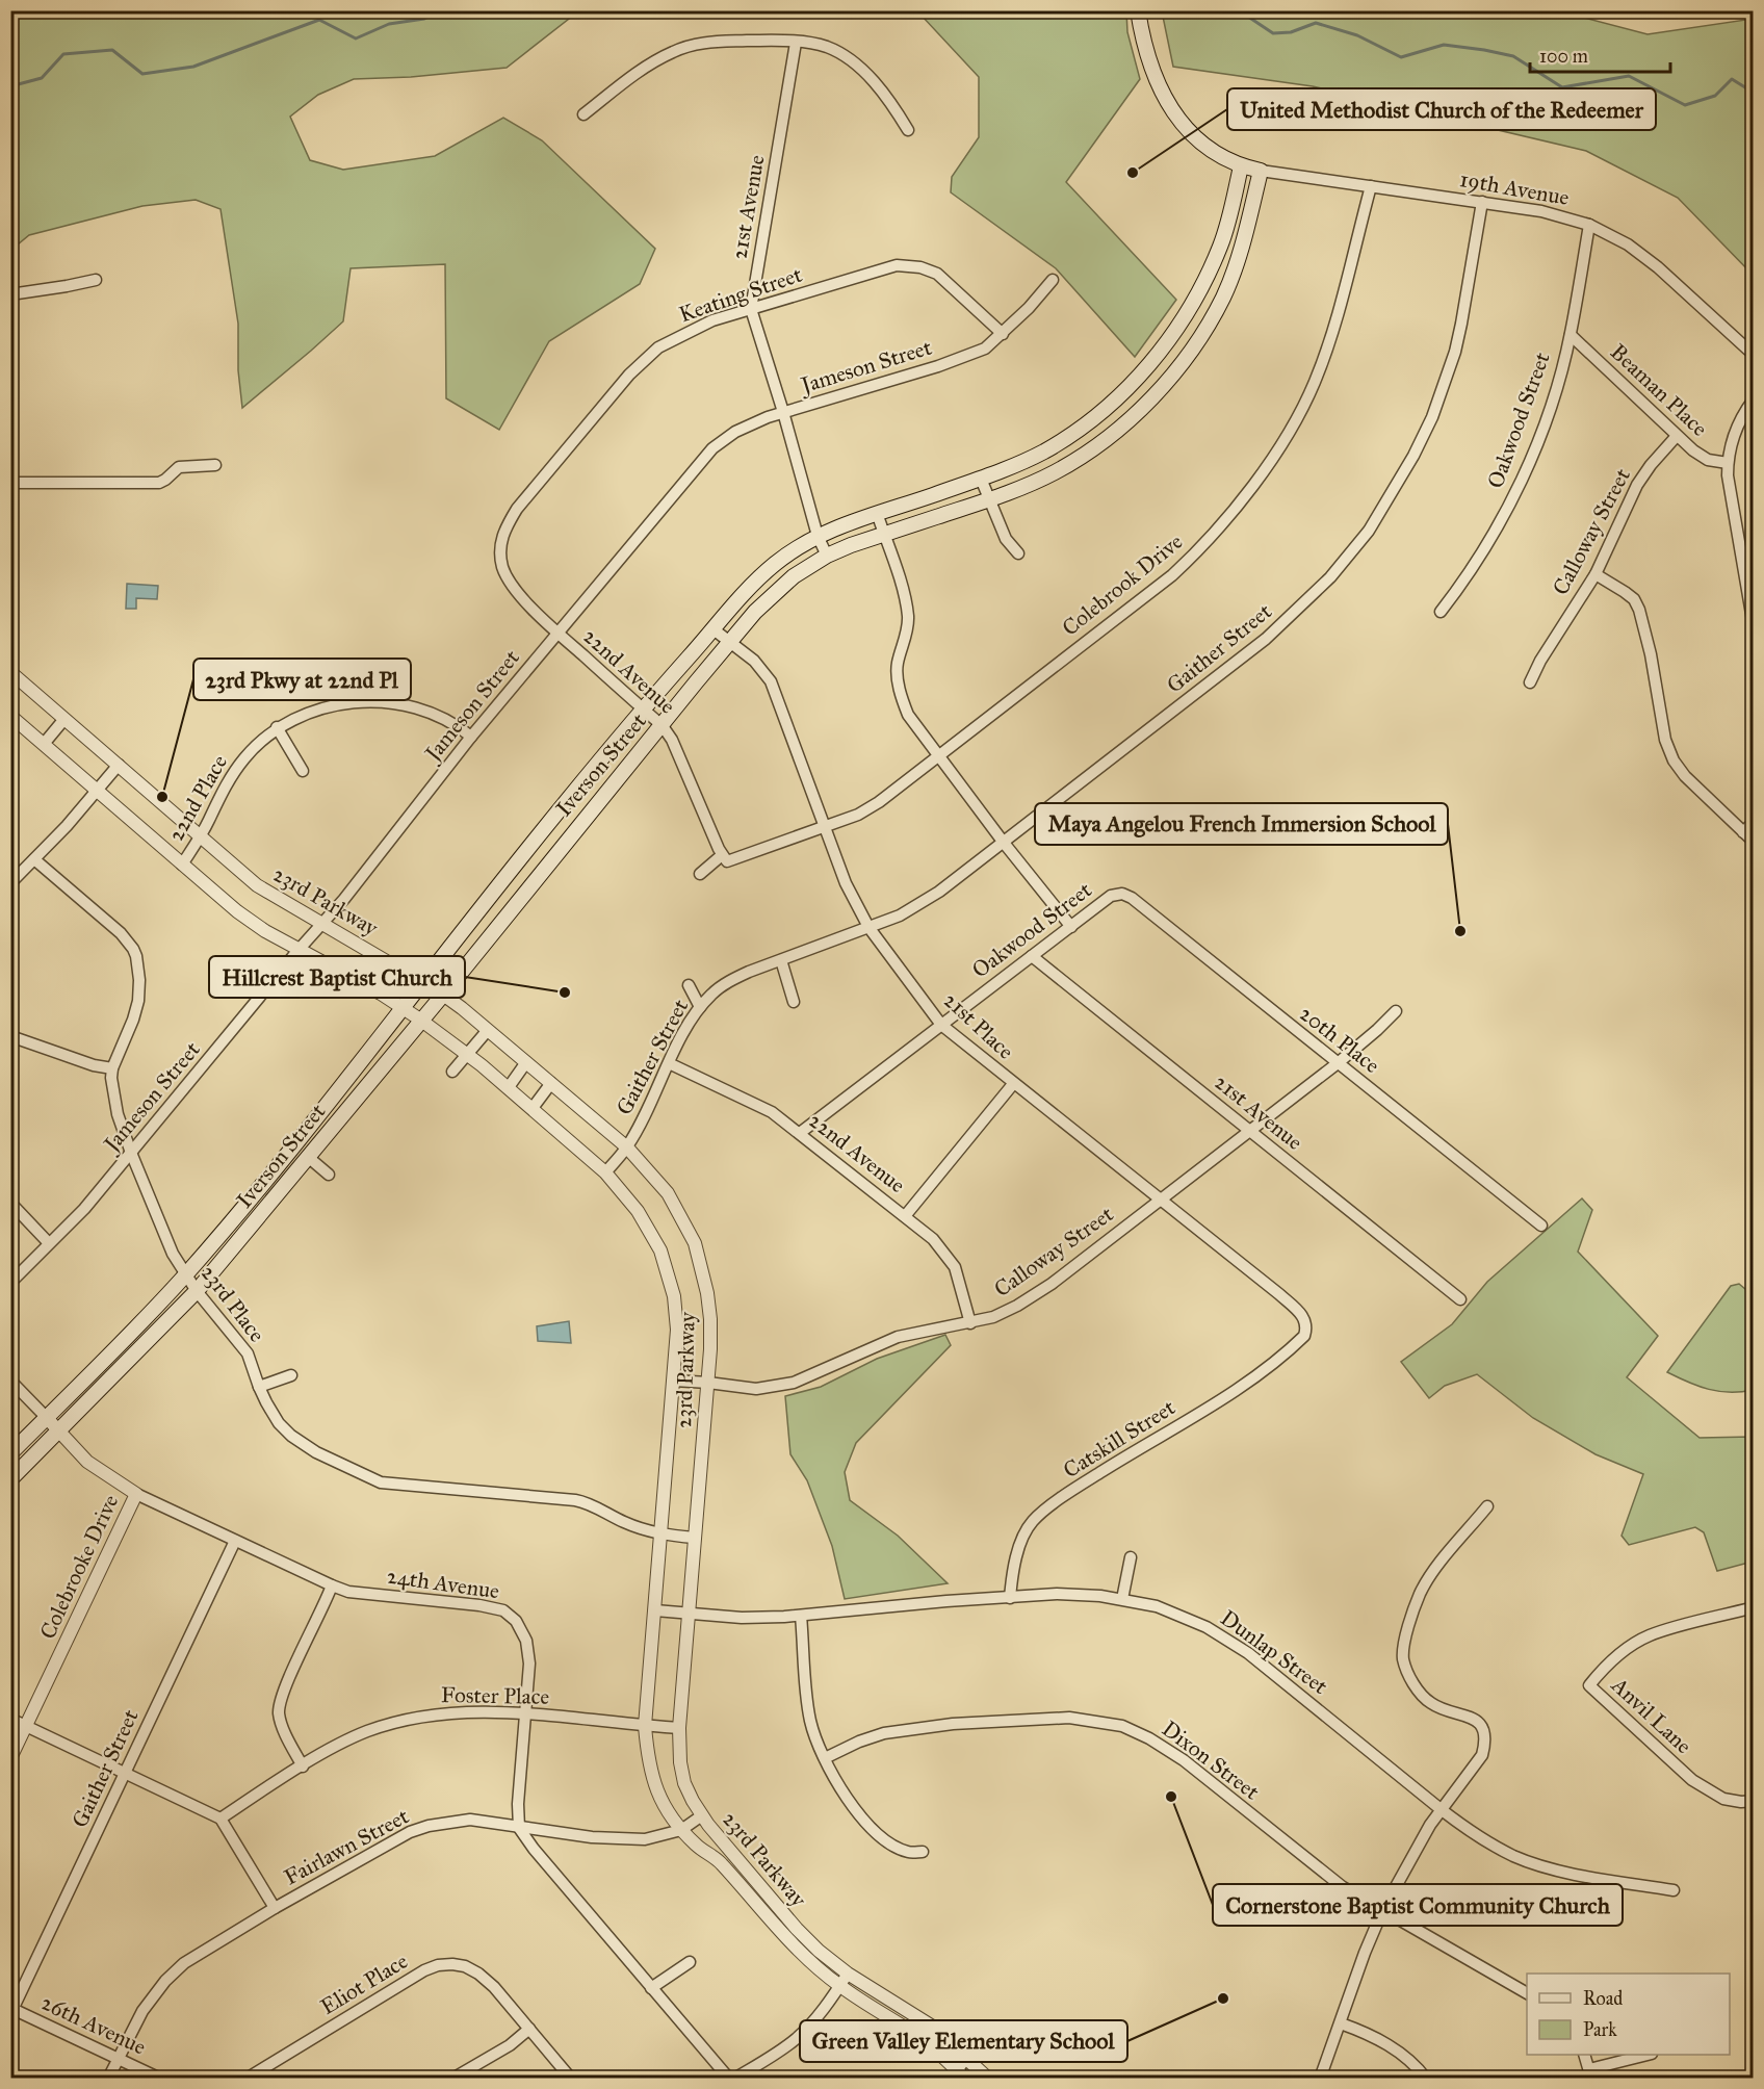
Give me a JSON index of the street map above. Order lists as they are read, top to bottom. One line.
{"streets":{"main road":["Iverson Street"],"street":["19th Avenue","21st Avenue","Keating Street","Jameson Street","Beaman Place","Oakwood Street","Calloway Street","Colebrook Drive","Gaither Street","22nd Avenue","22nd Place","23rd Parkway","21st Place","20th Place","23rd Place","Catskill Street","Colebrooke Drive","24th Avenue","Dunlap Street","Foster Place","Anvil Lane","Dixon Street","Fairlawn Street","Eliot Place","26th Avenue"]},"crossings":[["19th Avenue","Oakwood Street"],["19th Avenue","Colebrook Drive"],["19th Avenue","Gaither Street"],["19th Avenue","Iverson Street"],["21st Avenue","Keating Street"],["21st Avenue","Jameson Street"],["21st Avenue","Oakwood Street"],["21st Avenue","Calloway Street"],["21st Avenue","Iverson Street"],["Keating Street","Jameson Street"],["Keating Street","22nd Avenue"],["Jameson Street","22nd Avenue"],["Jameson Street","22nd Place"],["Jameson Street","23rd Parkway"],["Jameson Street","23rd Place"],["Beaman Place","Oakwood Street"],["Beaman Place","Calloway Street"],["Oakwood Street","22nd Avenue"],["Oakwood Street","21st Place"],["Oakwood Street","20th Place"],["Calloway Street","22nd Avenue"],["Calloway Street","23rd Parkway"],["Calloway Street","21st Place"],["Calloway Street","20th Place"],["Colebrook Drive","22nd Avenue"],["Colebrook Drive","21st Place"],["Gaither Street","22nd Avenue"],["Gaither Street","23rd Parkway"],["Gaither Street","21st Place"],["Gaither Street","24th Avenue"],["Gaither Street","26th Avenue"],["22nd Avenue","Iverson Street"],["Iverson Street","23rd Parkway"],["Iverson Street","21st Place"],["Iverson Street","23rd Place"],["Iverson Street","24th Avenue"],["22nd Place","23rd Parkway"],["23rd Parkway","23rd Place"],["23rd Parkway","Dunlap Street"],["23rd Parkway","Foster Place"],["23rd Parkway","Fairlawn Street"],["21st Place","Catskill Street"],["Catskill Street","Dunlap Street"],["Colebrooke Drive","24th Avenue"],["24th Avenue","Foster Place"],["24th Avenue","Fairlawn Street"],["Fairlawn Street","26th Avenue"]],"places":["United Methodist Church of the Redeemer","23rd Pkwy at 22nd Pl","Maya Angelou French Immersion School","Hillcrest Baptist Church","Cornerstone Baptist Community Church","Green Valley Elementary School"],"legend":["Road","Park"],"scale_bar":"100 m"}
